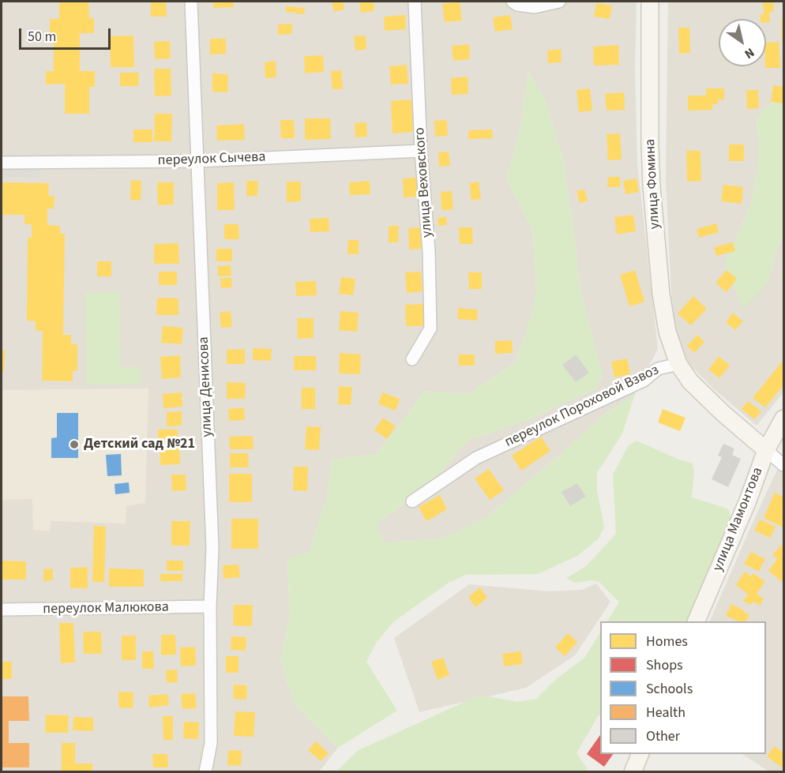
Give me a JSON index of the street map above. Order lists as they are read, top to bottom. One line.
{"streets":{"street":["переулок Сычева","улица Веховского","улица Фомина","улица Денисова","переулок Пороховой Взвоз","улица Мамонтова","переулок Малюкова"]},"crossings":[["переулок Сычева","улица Веховского"],["переулок Сычева","улица Денисова"],["улица Фомина","переулок Пороховой Взвоз"],["улица Денисова","переулок Малюкова"],["переулок Пороховой Взвоз","улица Мамонтова"]],"places":["Детский сад №21"],"legend":["Homes","Shops","Schools","Health","Other"],"scale_bar":"50 m","north":"bottom right"}
